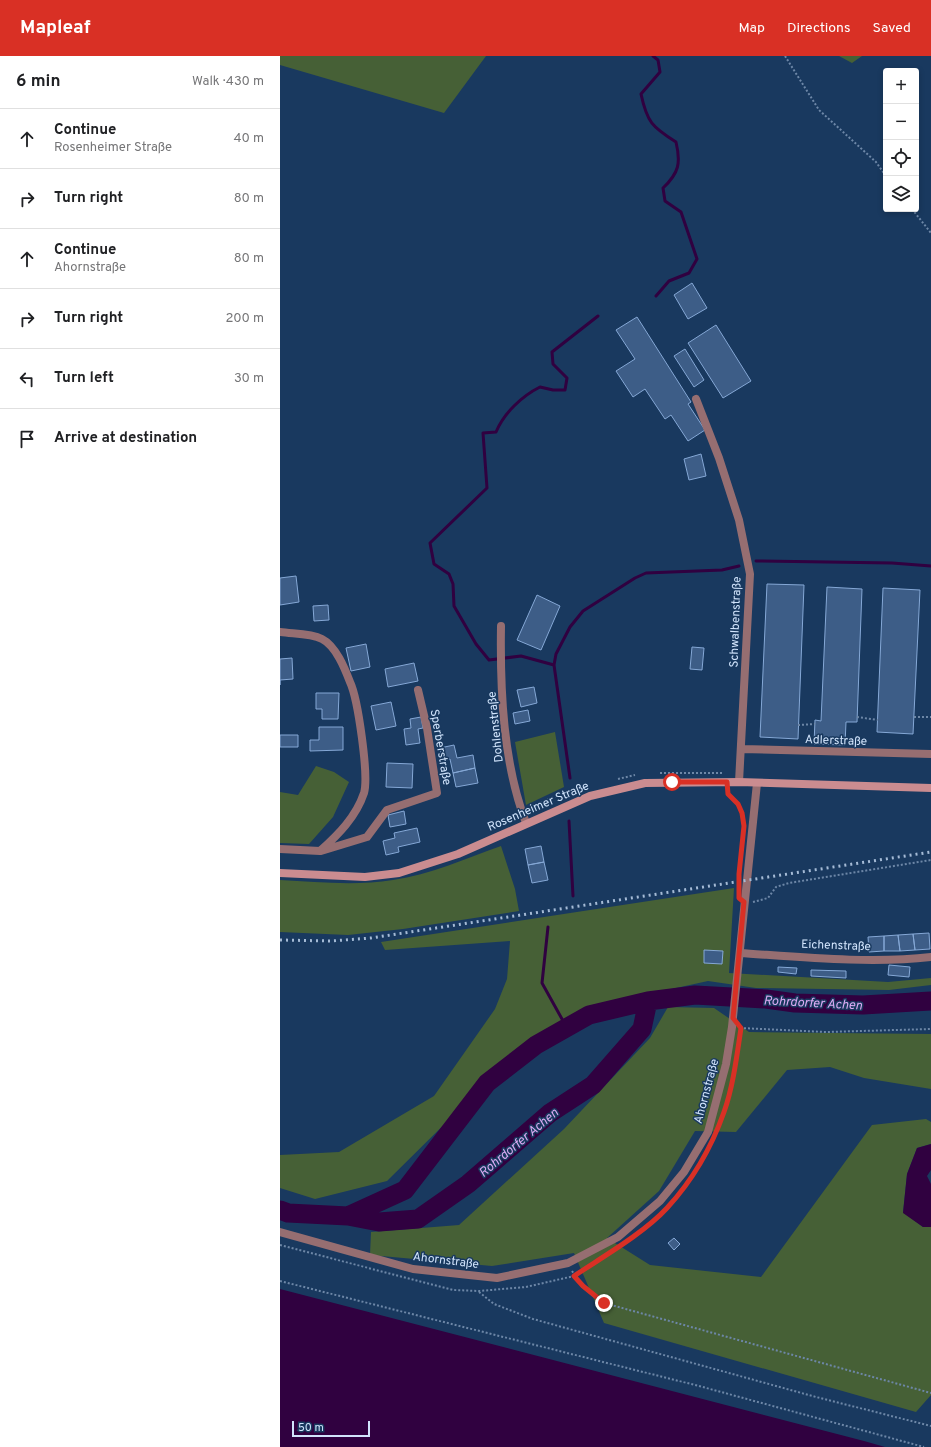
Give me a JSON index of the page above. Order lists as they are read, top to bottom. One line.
{"streets":{"main road":["Rosenheimer Straße"],"street":["Schwalbenstraße","Dohlenstraße","Adlerstraße","Sperberstraße","Eichenstraße","Ahornstraße"]},"crossings":[["Schwalbenstraße","Adlerstraße"],["Schwalbenstraße","Rosenheimer Straße"],["Dohlenstraße","Rosenheimer Straße"],["Rosenheimer Straße","Ahornstraße"],["Eichenstraße","Ahornstraße"]],"water":["Rohrdorfer Achen"],"scale_bar":"50 m","page":{"header":"Mapleaf","nav":["Map","Directions","Saved"],"heading":["6 min","Walk · 430 m"],"map_buttons":["+","−"],"list":[["Continue","Rosenheimer Straße","40 m"],["Turn right","80 m"],["Continue","Ahornstraße","80 m"],["Turn right","200 m"],["Turn left","30 m"],"Arrive at destination"],"scale":"50 m"}}
